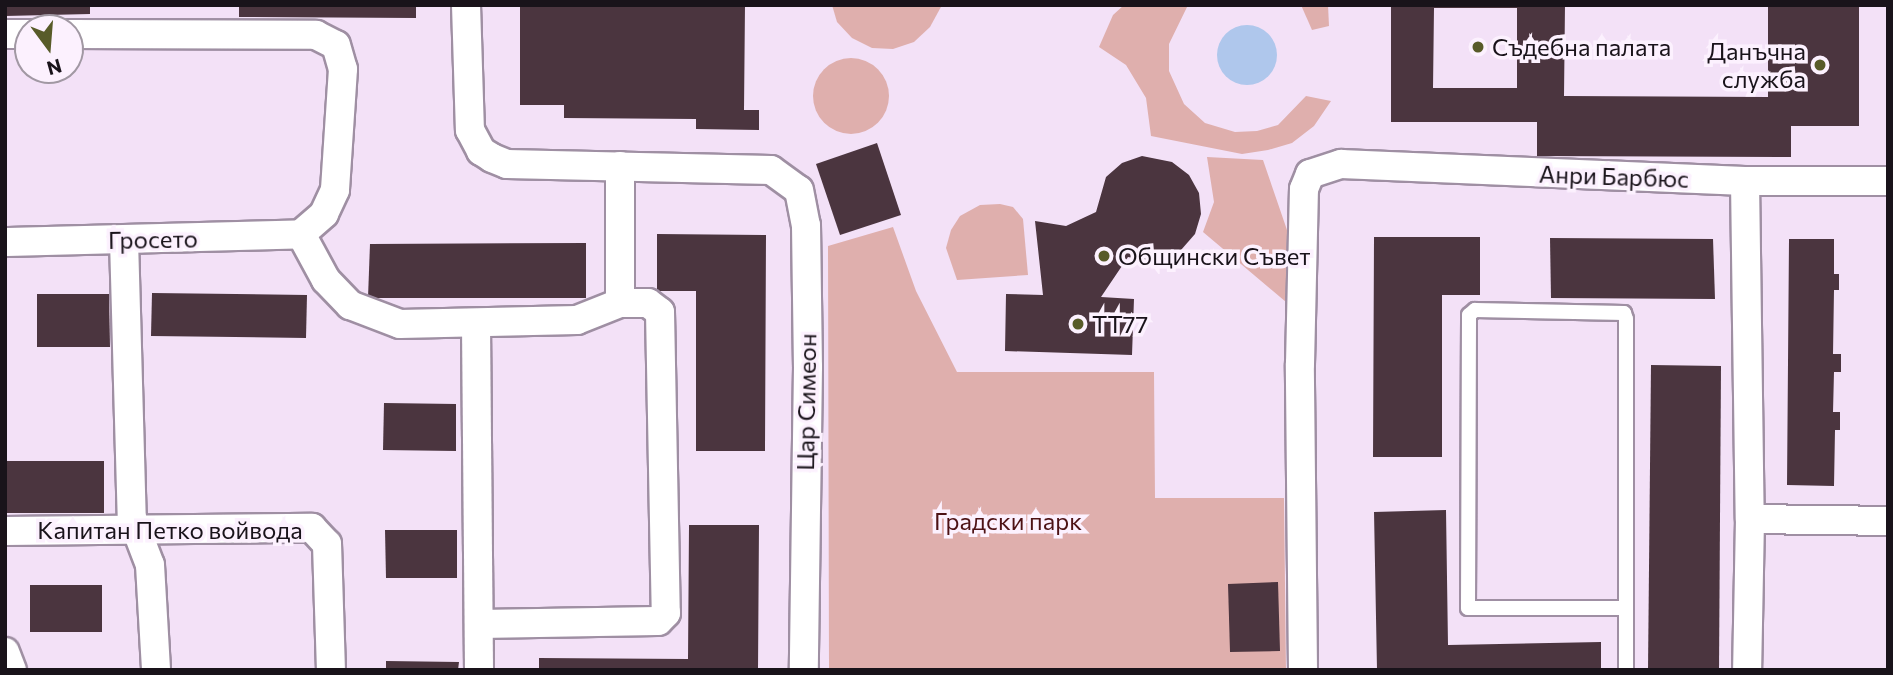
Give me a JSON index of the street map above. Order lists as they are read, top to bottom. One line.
{"streets":{"street":["Анри Барбюс","Гросето","Цар Симеон","Капитан Петко войвода"]},"parks":["Градски парк"],"places":["Съдебна палата","Данъчна служба","Общински Съвет","TT77"],"north":"bottom"}
